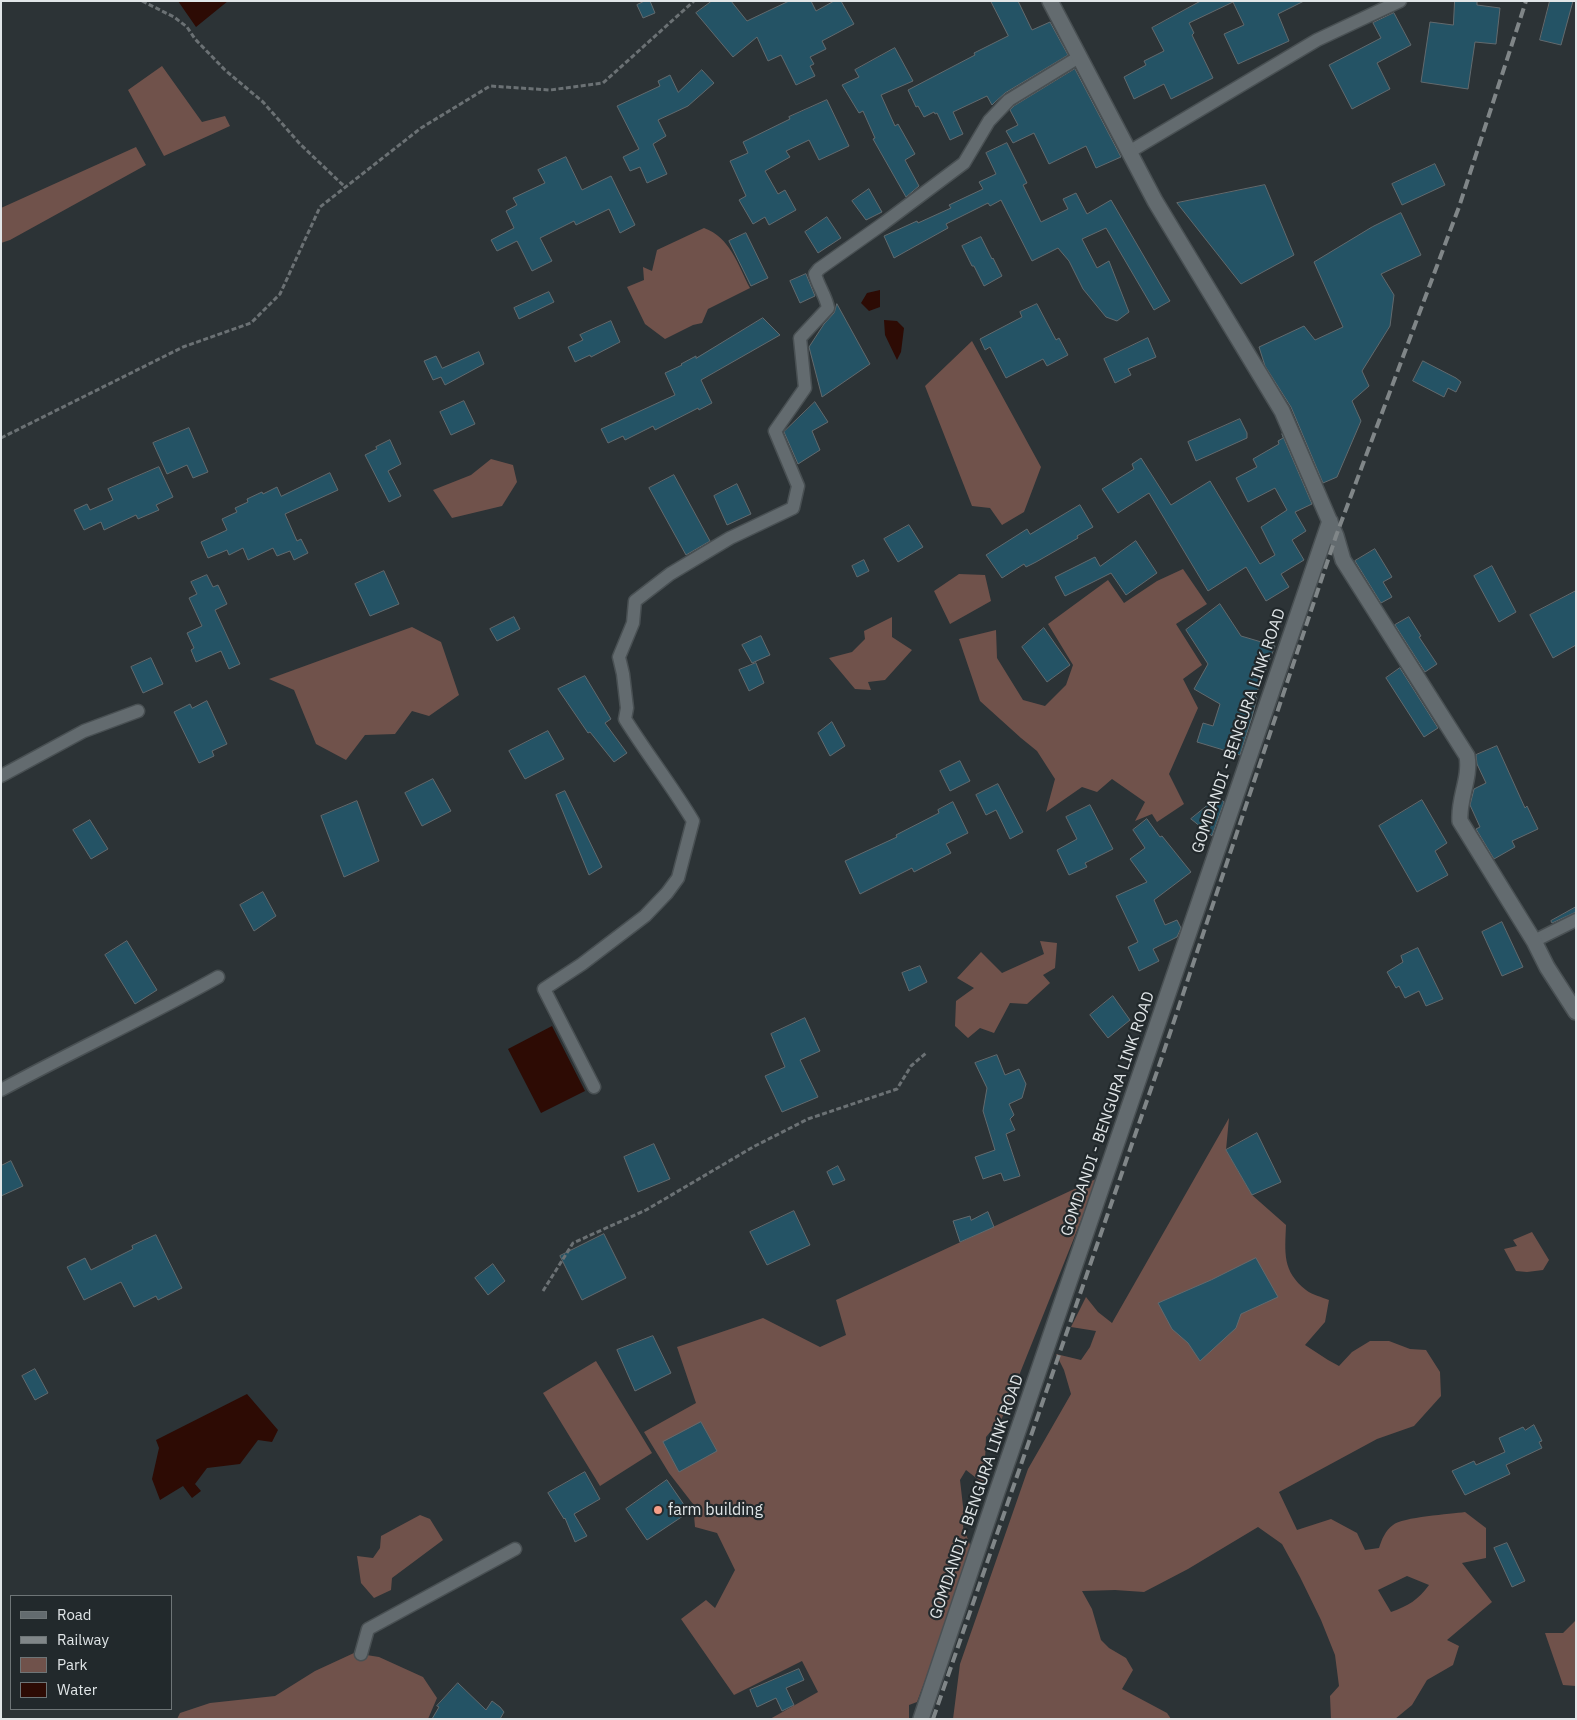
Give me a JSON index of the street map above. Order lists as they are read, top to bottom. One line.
{"streets":{"main road":["GOMDANDI - BENGURA LINK ROAD"]},"places":["farm building"],"legend":["Road","Railway","Park","Water"]}
